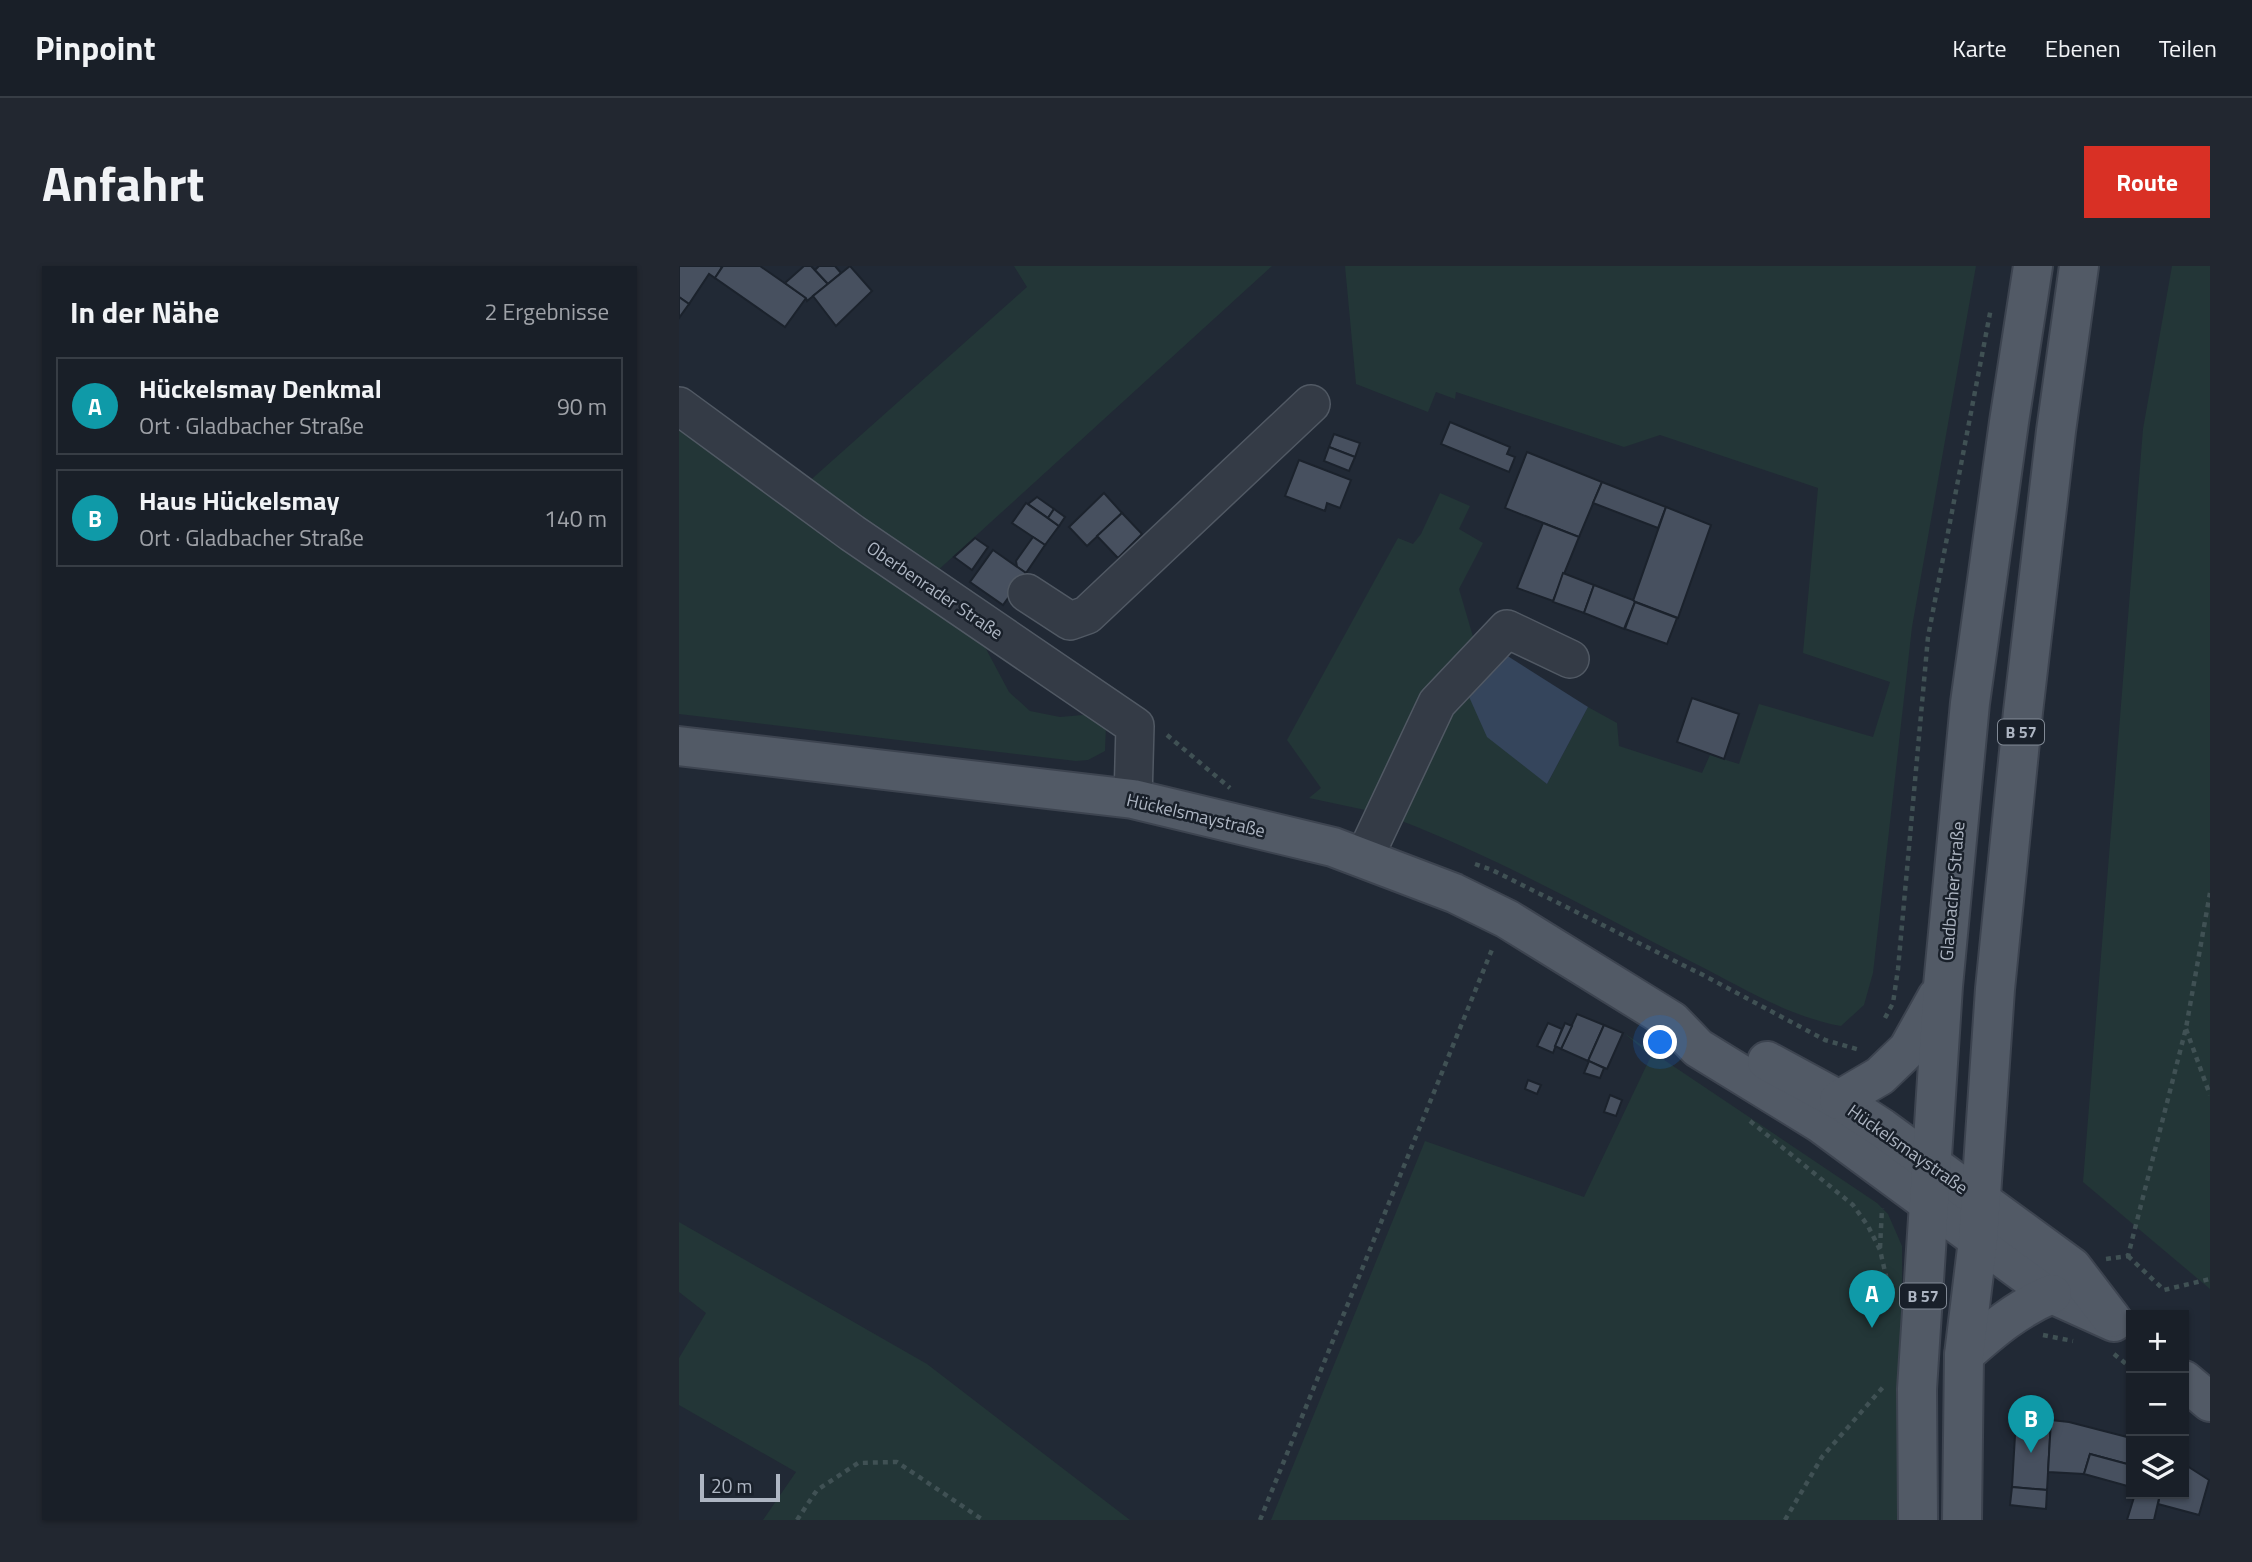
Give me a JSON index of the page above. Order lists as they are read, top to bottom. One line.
{"streets":{"main road":["B 57","Hückelsmaystraße","Gladbacher Straße"],"street":["Oberbenrader Straße"]},"crossings":[["Oberbenrader Straße","Hückelsmaystraße"],["B 57","Hückelsmaystraße"],["Hückelsmaystraße","Gladbacher Straße"]],"scale_bar":"20 m","page":{"header":"Pinpoint","nav":["Karte","Ebenen","Teilen"],"title":"Anfahrt","buttons":"Route","heading":["In der Nähe","2 Ergebnisse"],"list":[{"mark":"A","name":"Hückelsmay Denkmal","note":"Ort · Gladbacher Straße","value":"90 m"},{"mark":"B","name":"Haus Hückelsmay","note":"Ort · Gladbacher Straße","value":"140 m"}],"pins":["A","B"],"map_buttons":["+","−"],"scale":"20 m"}}
